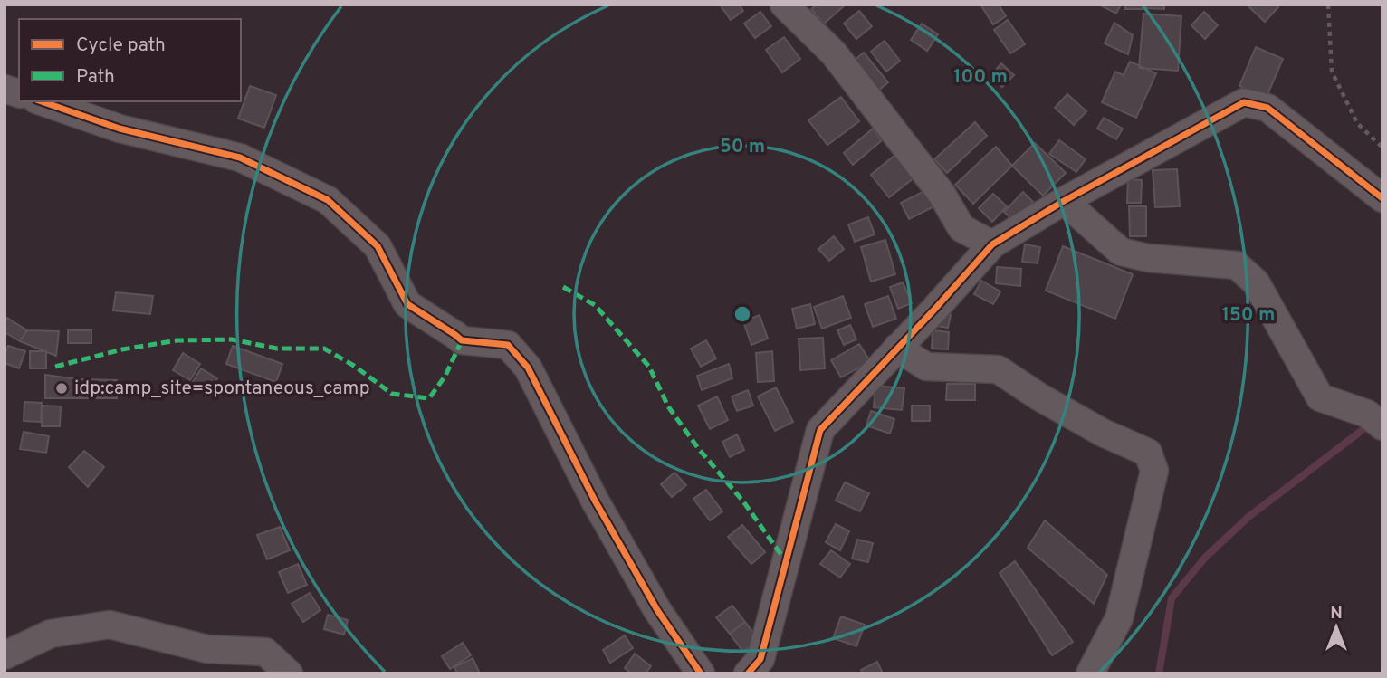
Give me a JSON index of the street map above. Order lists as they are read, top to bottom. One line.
{"places":["idp:camp_site=spontaneous_camp"],"legend":["Cycle path","Path"],"north":"top","rings":["100 m","50 m","150 m"]}
